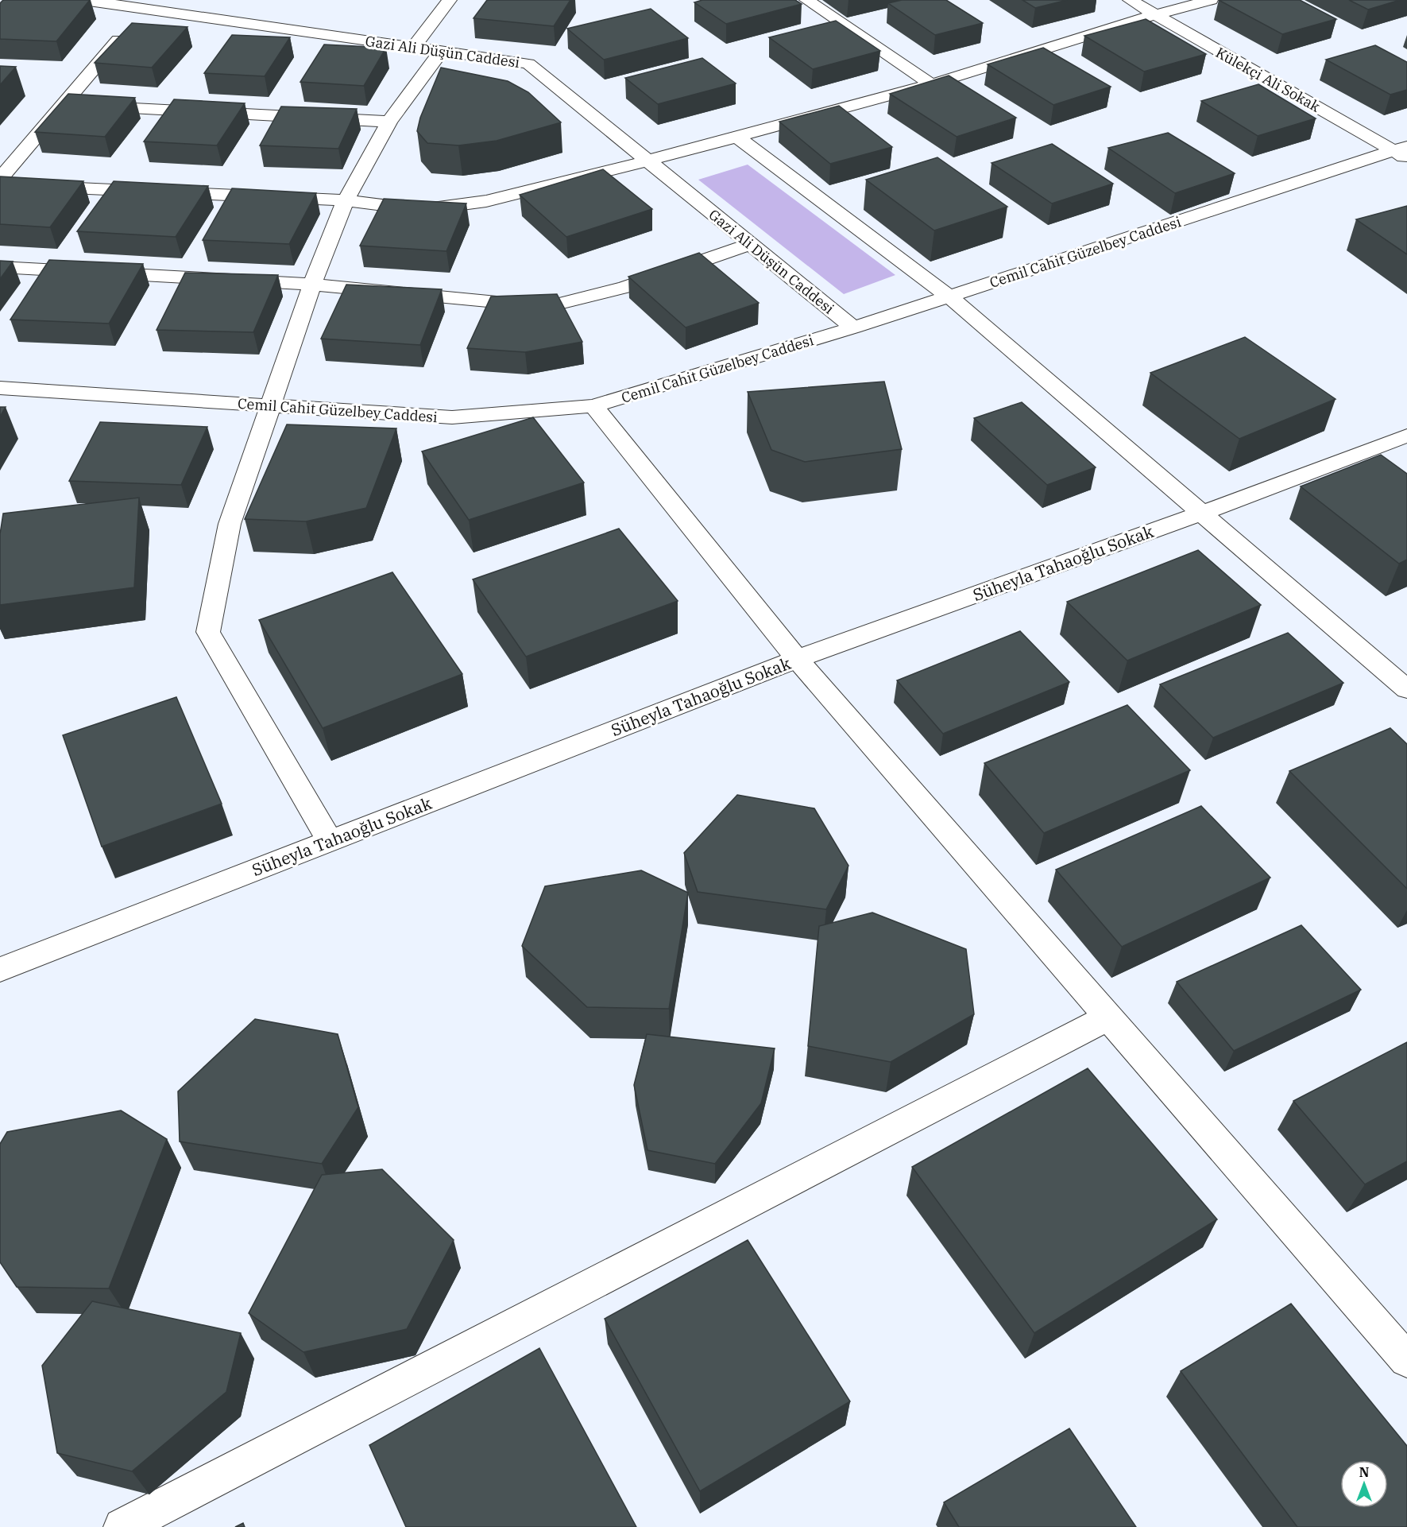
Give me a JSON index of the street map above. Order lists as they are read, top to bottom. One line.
{"streets":{"street":["Gazi Ali Düşün Caddesi","Külekçi Ali Sokak","Cemil Cahit Güzelbey Caddesi","Süheyla Tahaoğlu Sokak"]},"crossings":[["Gazi Ali Düşün Caddesi","Cemil Cahit Güzelbey Caddesi"],["Külekçi Ali Sokak","Cemil Cahit Güzelbey Caddesi"]],"north":"top"}
